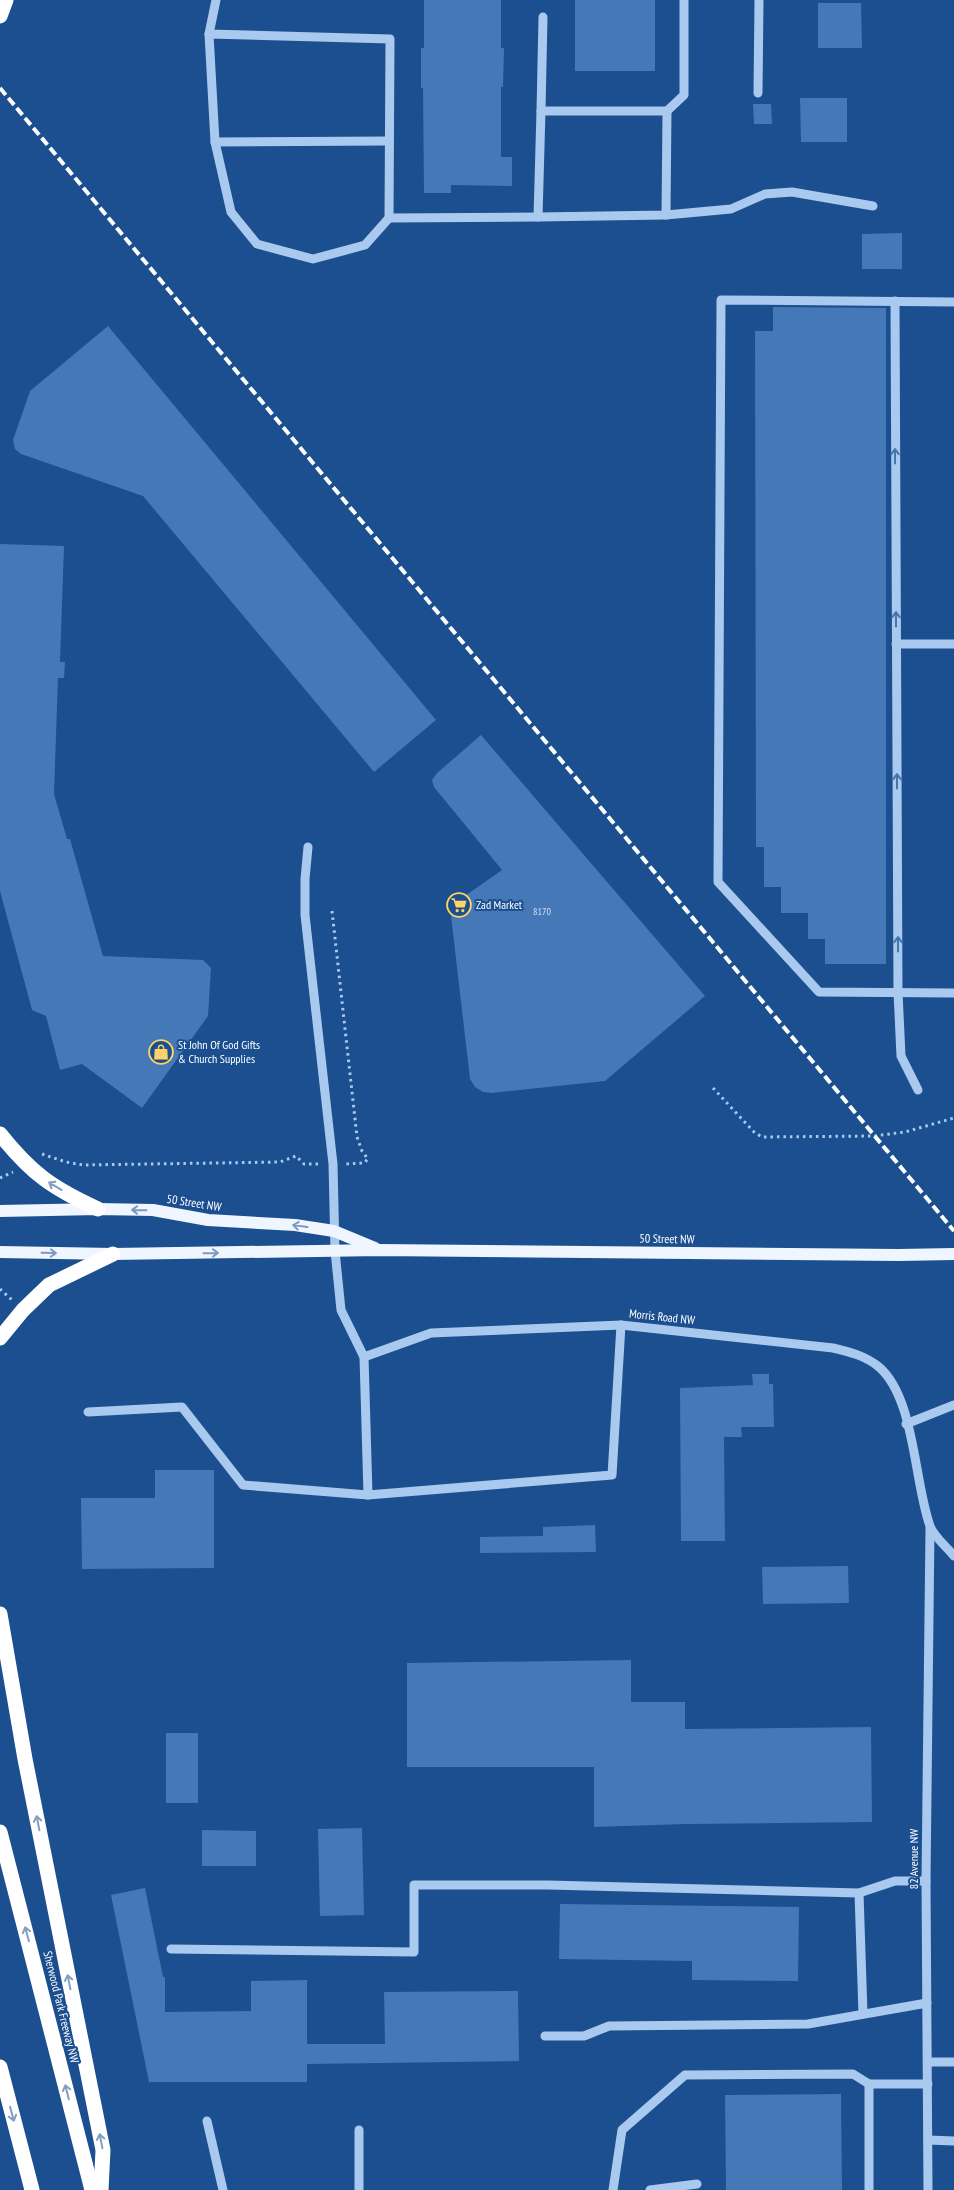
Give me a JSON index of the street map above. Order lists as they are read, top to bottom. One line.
{"streets":{"highway":["Sherwood Park Freeway NW"],"main road":["50 Street NW"],"street":["Morris Road NW","82 Avenue NW"]},"crossings":[["Morris Road NW","82 Avenue NW"]],"places":{"supermarket":["Zad Market"],"shop":["St John Of God Gifts & Church Supplies"]},"house_numbers":["8170"]}
